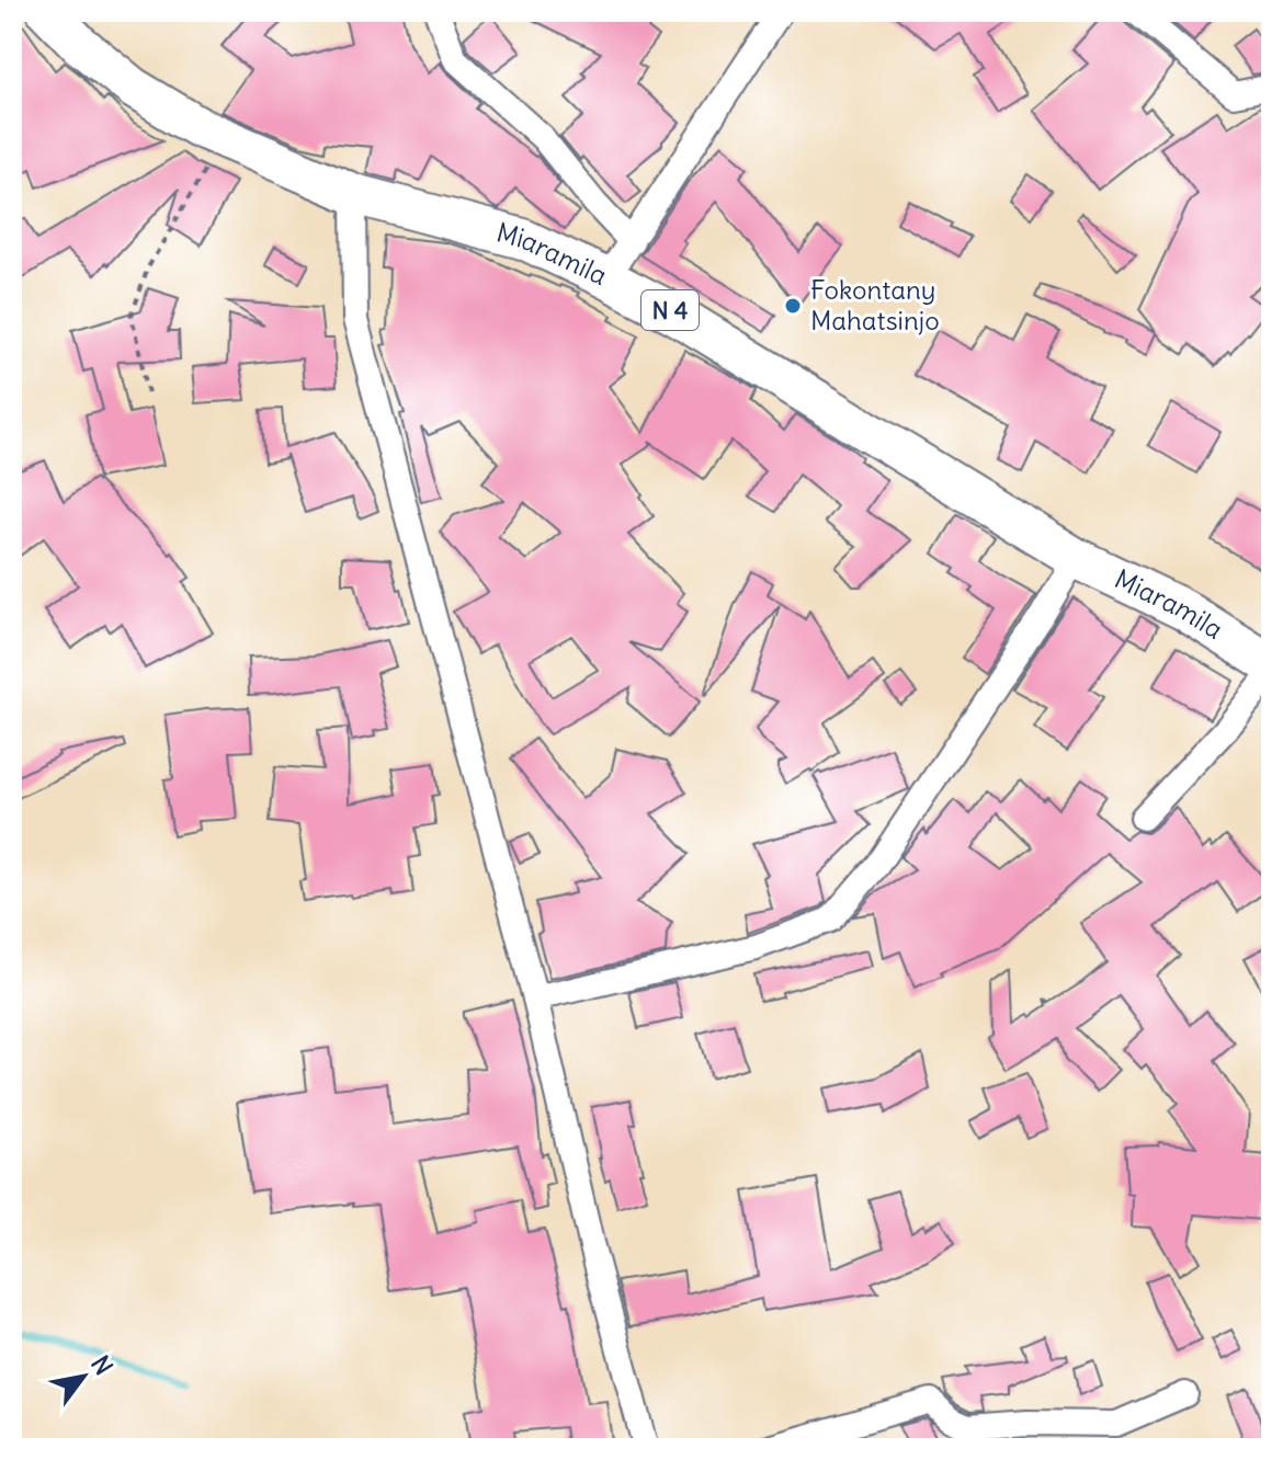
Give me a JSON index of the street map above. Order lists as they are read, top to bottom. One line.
{"streets":{"main road":["Miaramila","N 4"]},"places":["Fokontany Mahatsinjo"],"north":"top right"}
